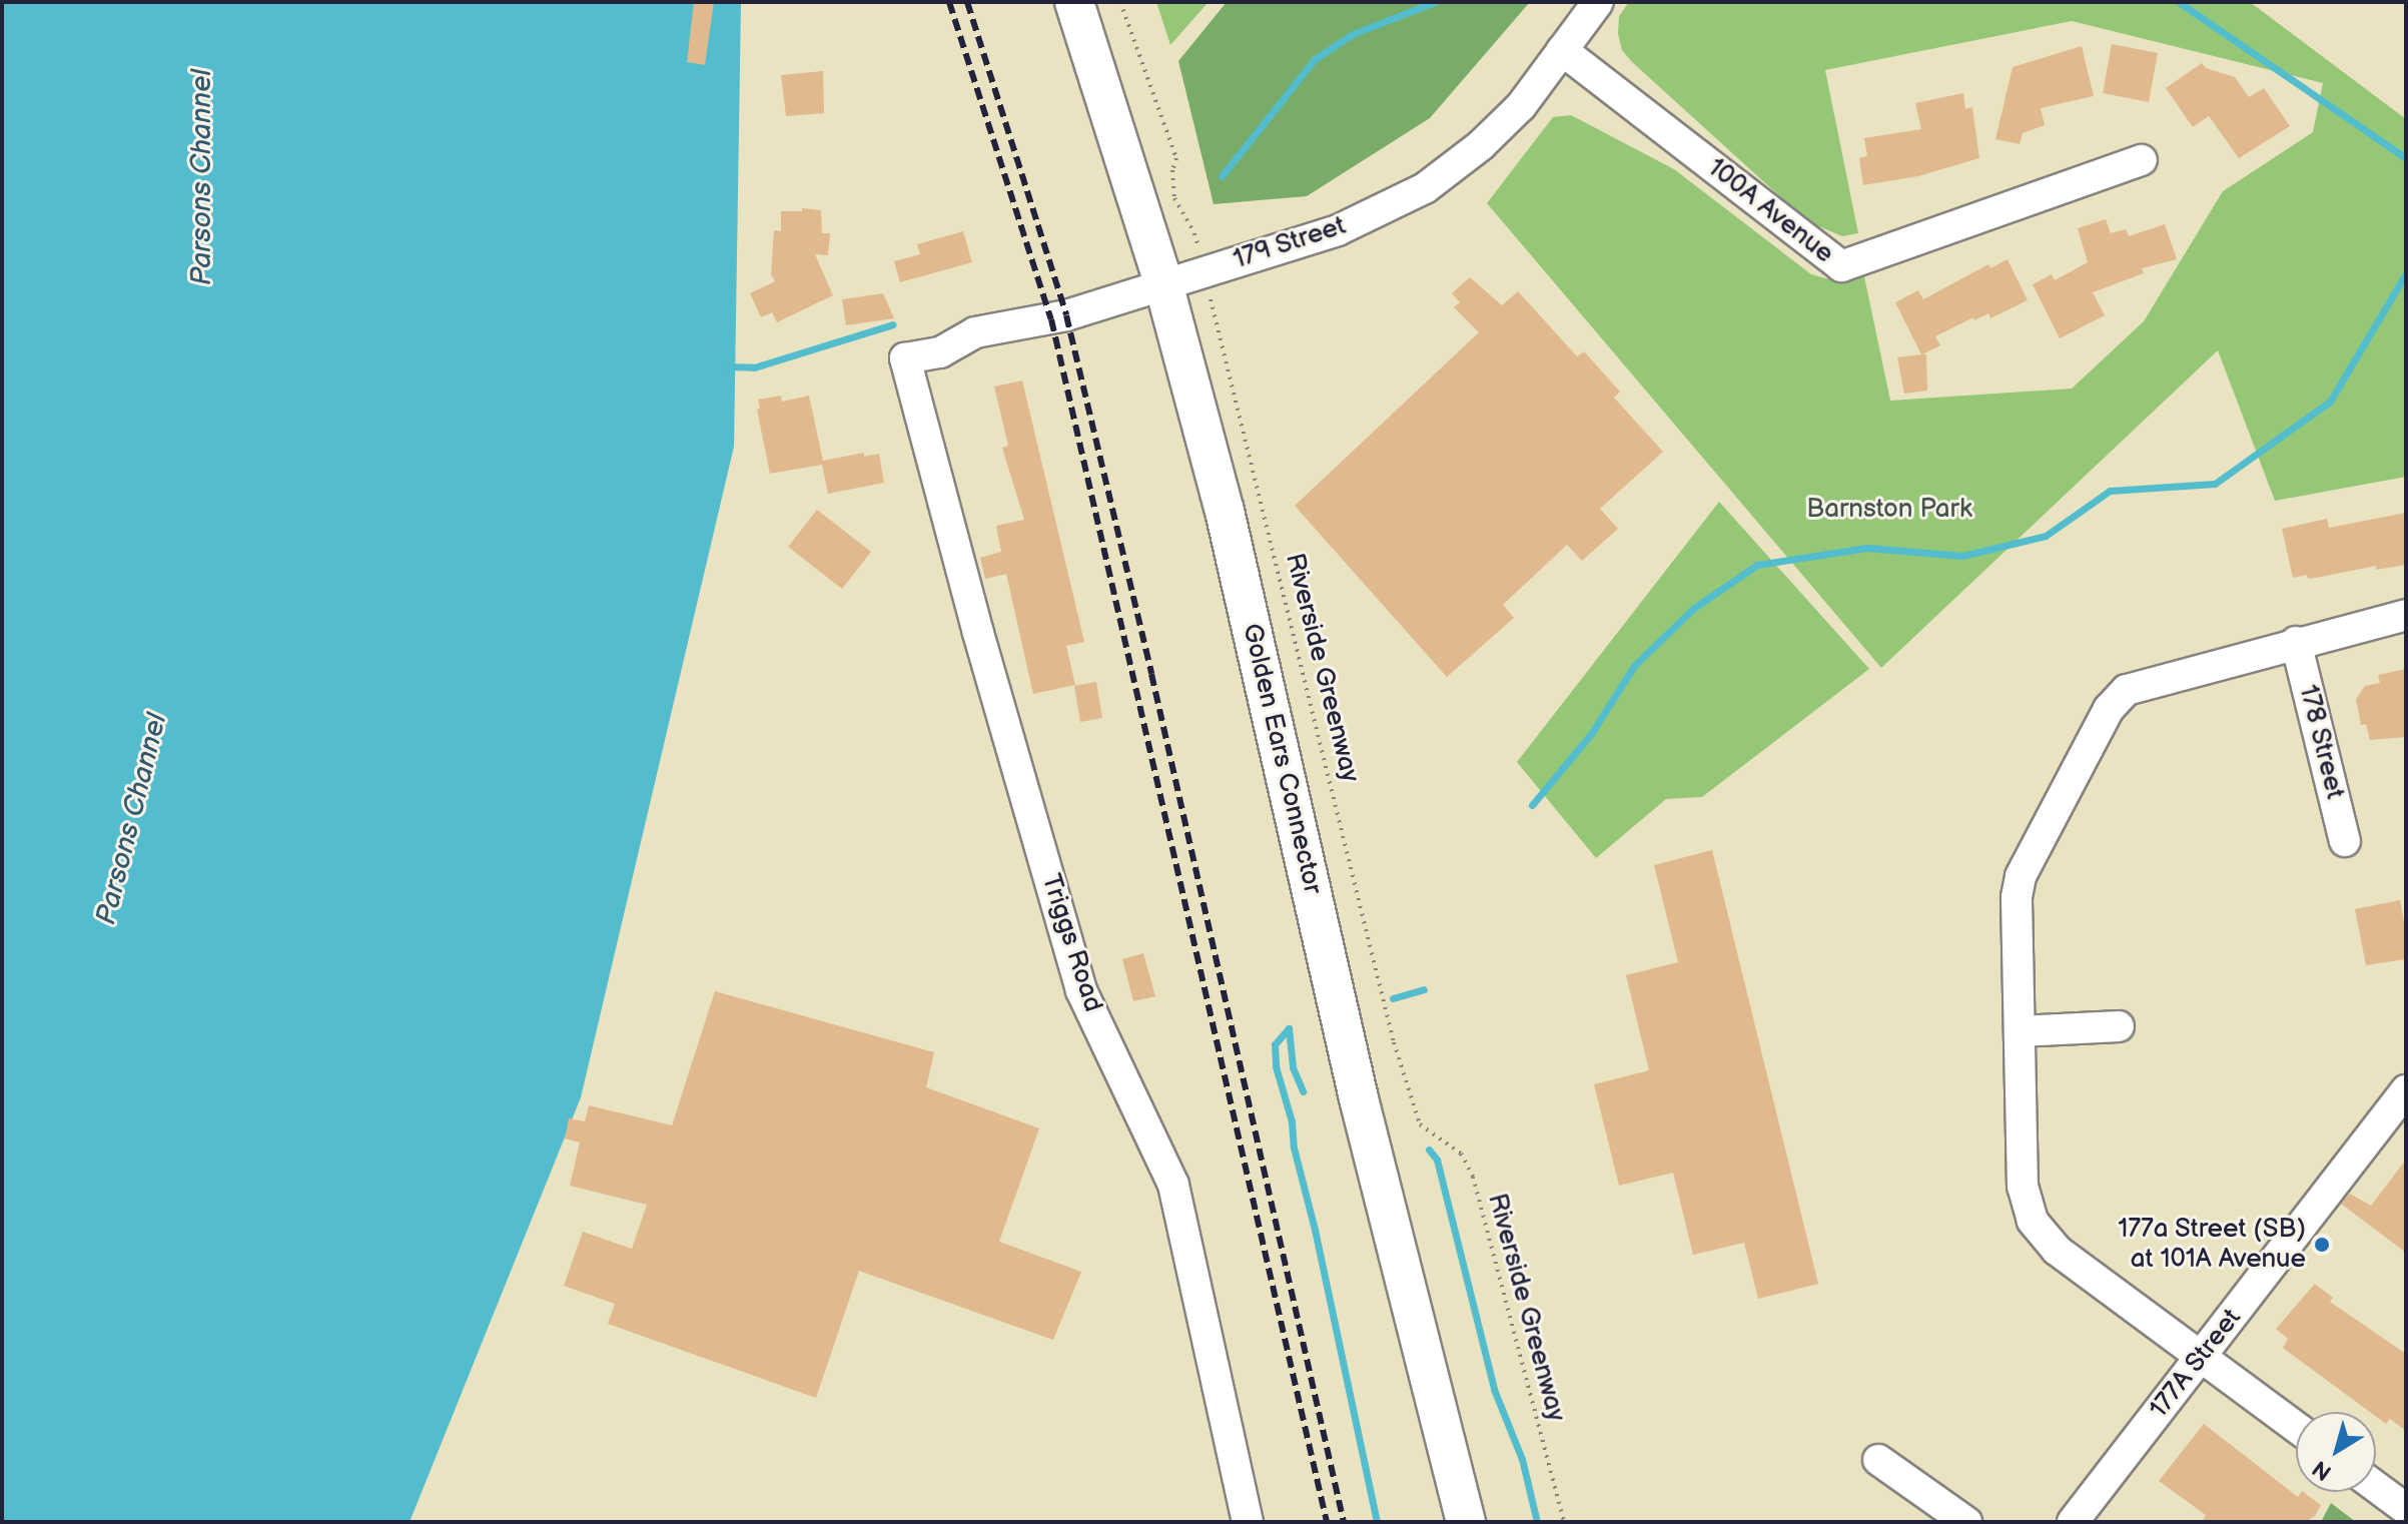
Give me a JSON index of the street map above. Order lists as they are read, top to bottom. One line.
{"streets":{"main road":["Golden Ears Connector"],"street":["100A Avenue","179 Street","178 Street","Triggs Road","177A Street"],"path":["Riverside Greenway"]},"crossings":[["100A Avenue","179 Street"],["179 Street","Golden Ears Connector"],["179 Street","Triggs Road"]],"water":["Parsons Channel"],"parks":["Barnston Park"],"places":["177a Street (SB) at 101A Avenue"],"north":"bottom left"}
